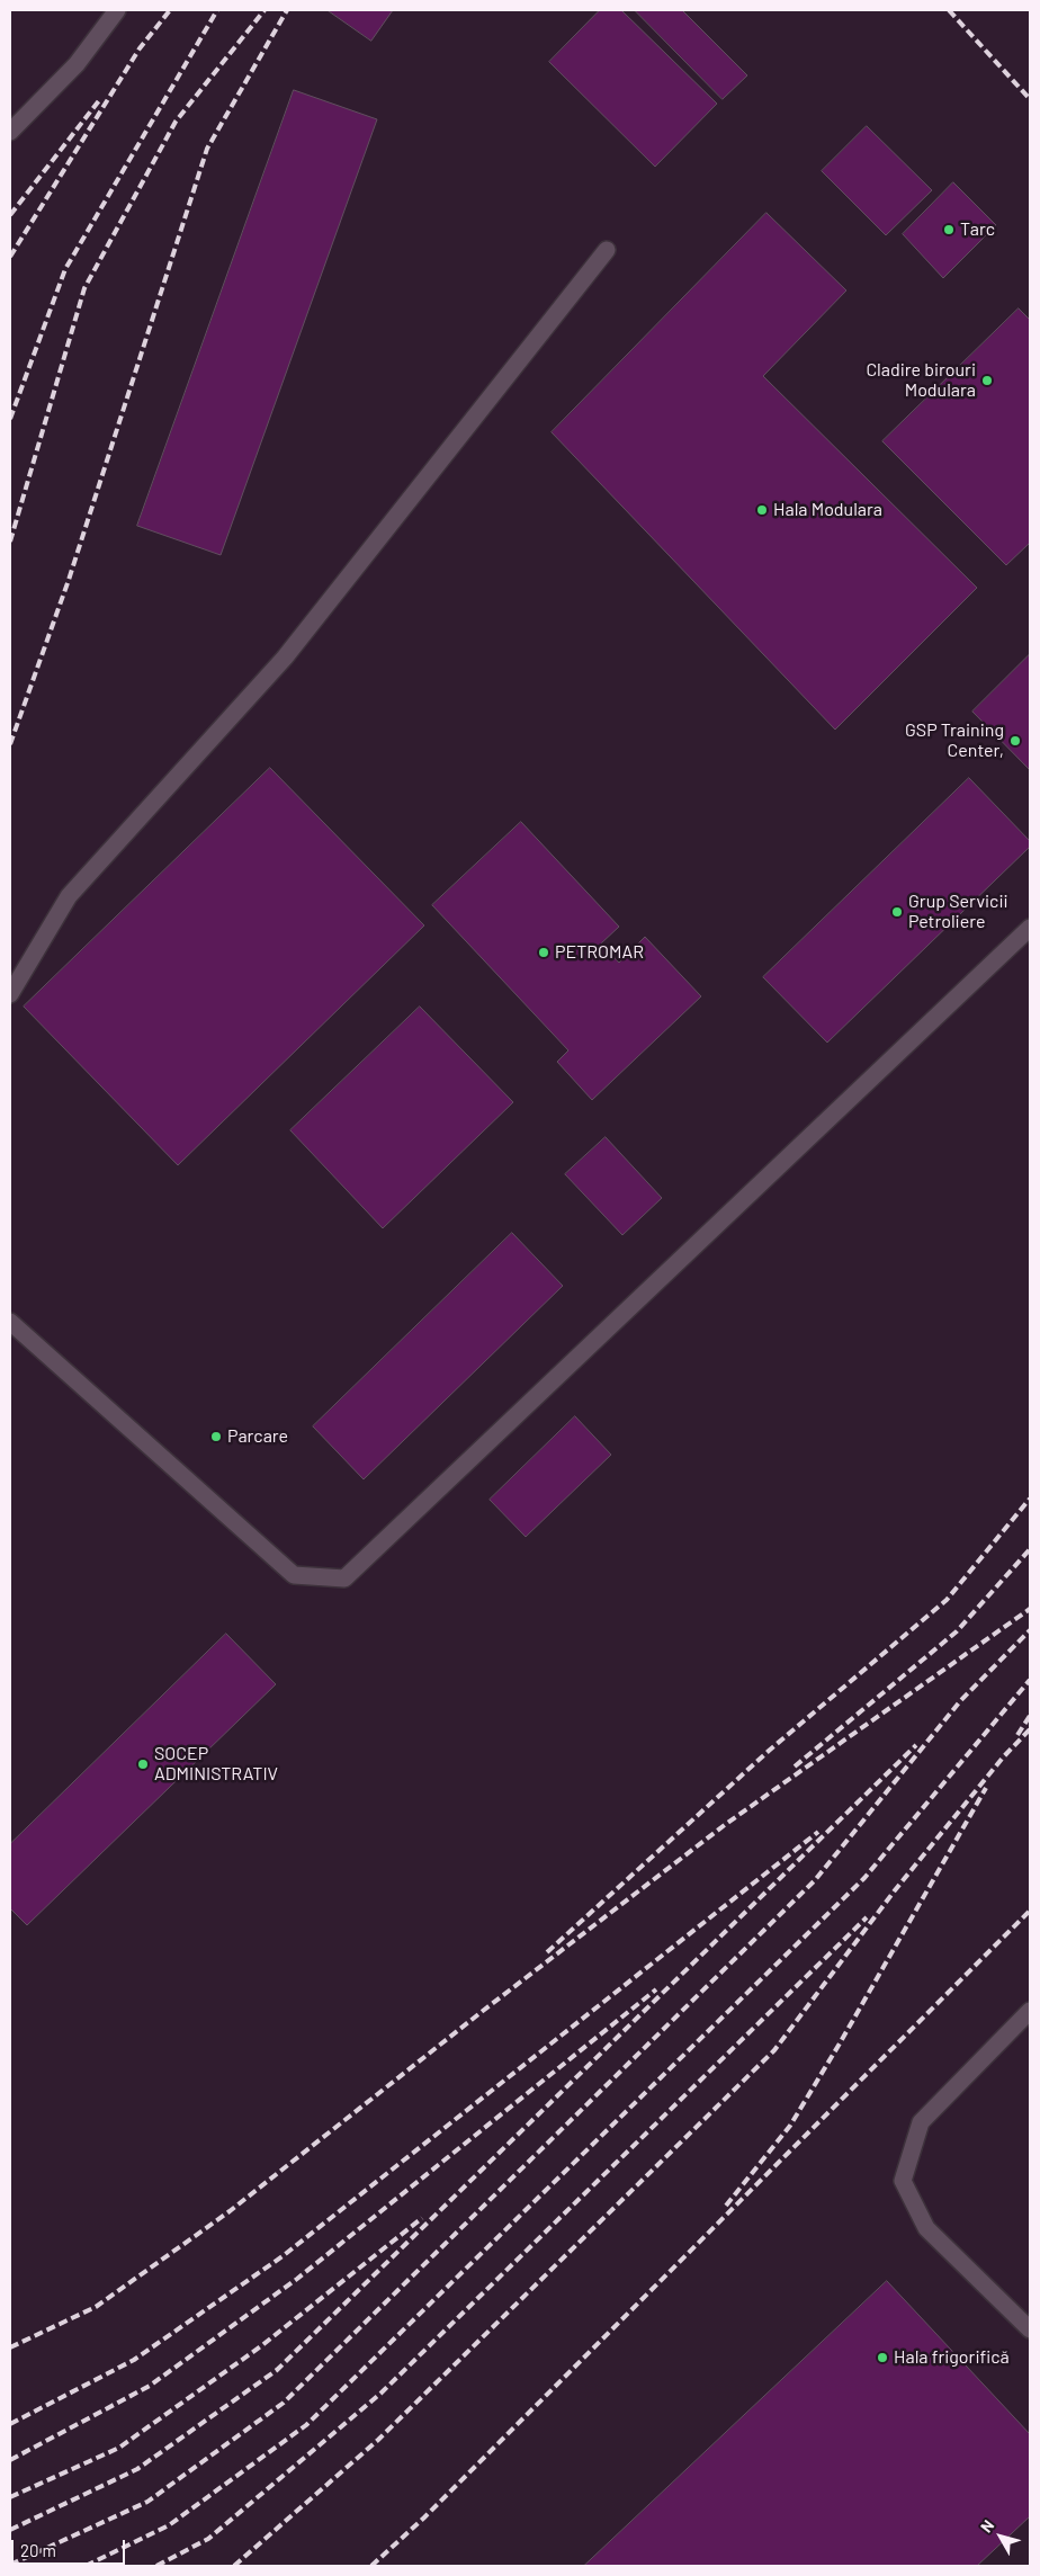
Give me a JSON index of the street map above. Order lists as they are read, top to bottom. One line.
{"places":["Tarc","Cladire birouri Modulara","Hala Modulara","GSP Training Center,","Grup Servicii Petroliere","PETROMAR","Parcare","SOCEP ADMINISTRATIV","Hala frigorifică"],"scale_bar":"20 m","north":"top left"}
